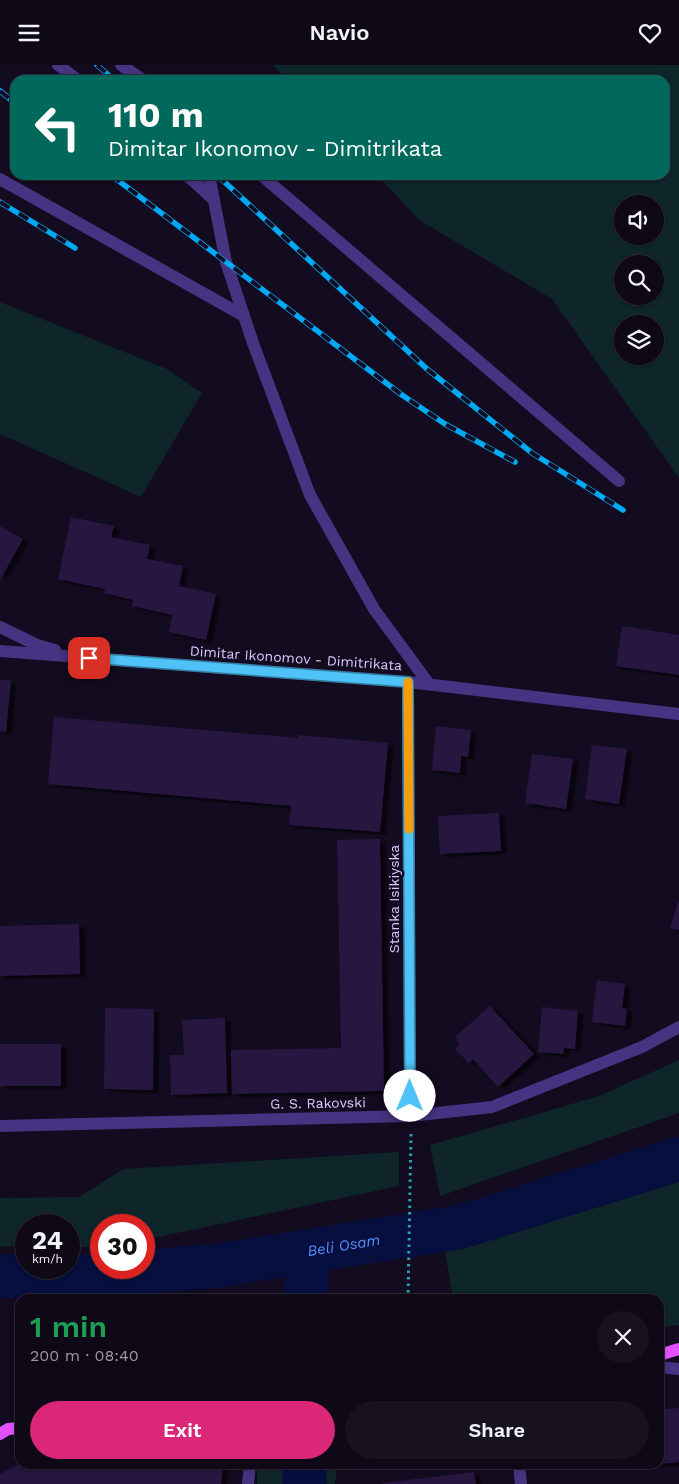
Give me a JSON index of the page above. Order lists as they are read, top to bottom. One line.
{"streets":{"street":["Dimitar Ikonomov - Dimitrikata","Stanka Isikiyska","G. S. Rakovski"]},"crossings":[["Dimitar Ikonomov - Dimitrikata","Stanka Isikiyska"],["Stanka Isikiyska","G. S. Rakovski"]],"water":["Beli Osam"],"page":{"header":"Navio","turn":["110 m","Dimitar Ikonomov - Dimitrikata"],"speed":"24 km/h","limit":"30","heading":["1 min","200 m · 08:40"],"buttons":["Exit","Share"]}}
